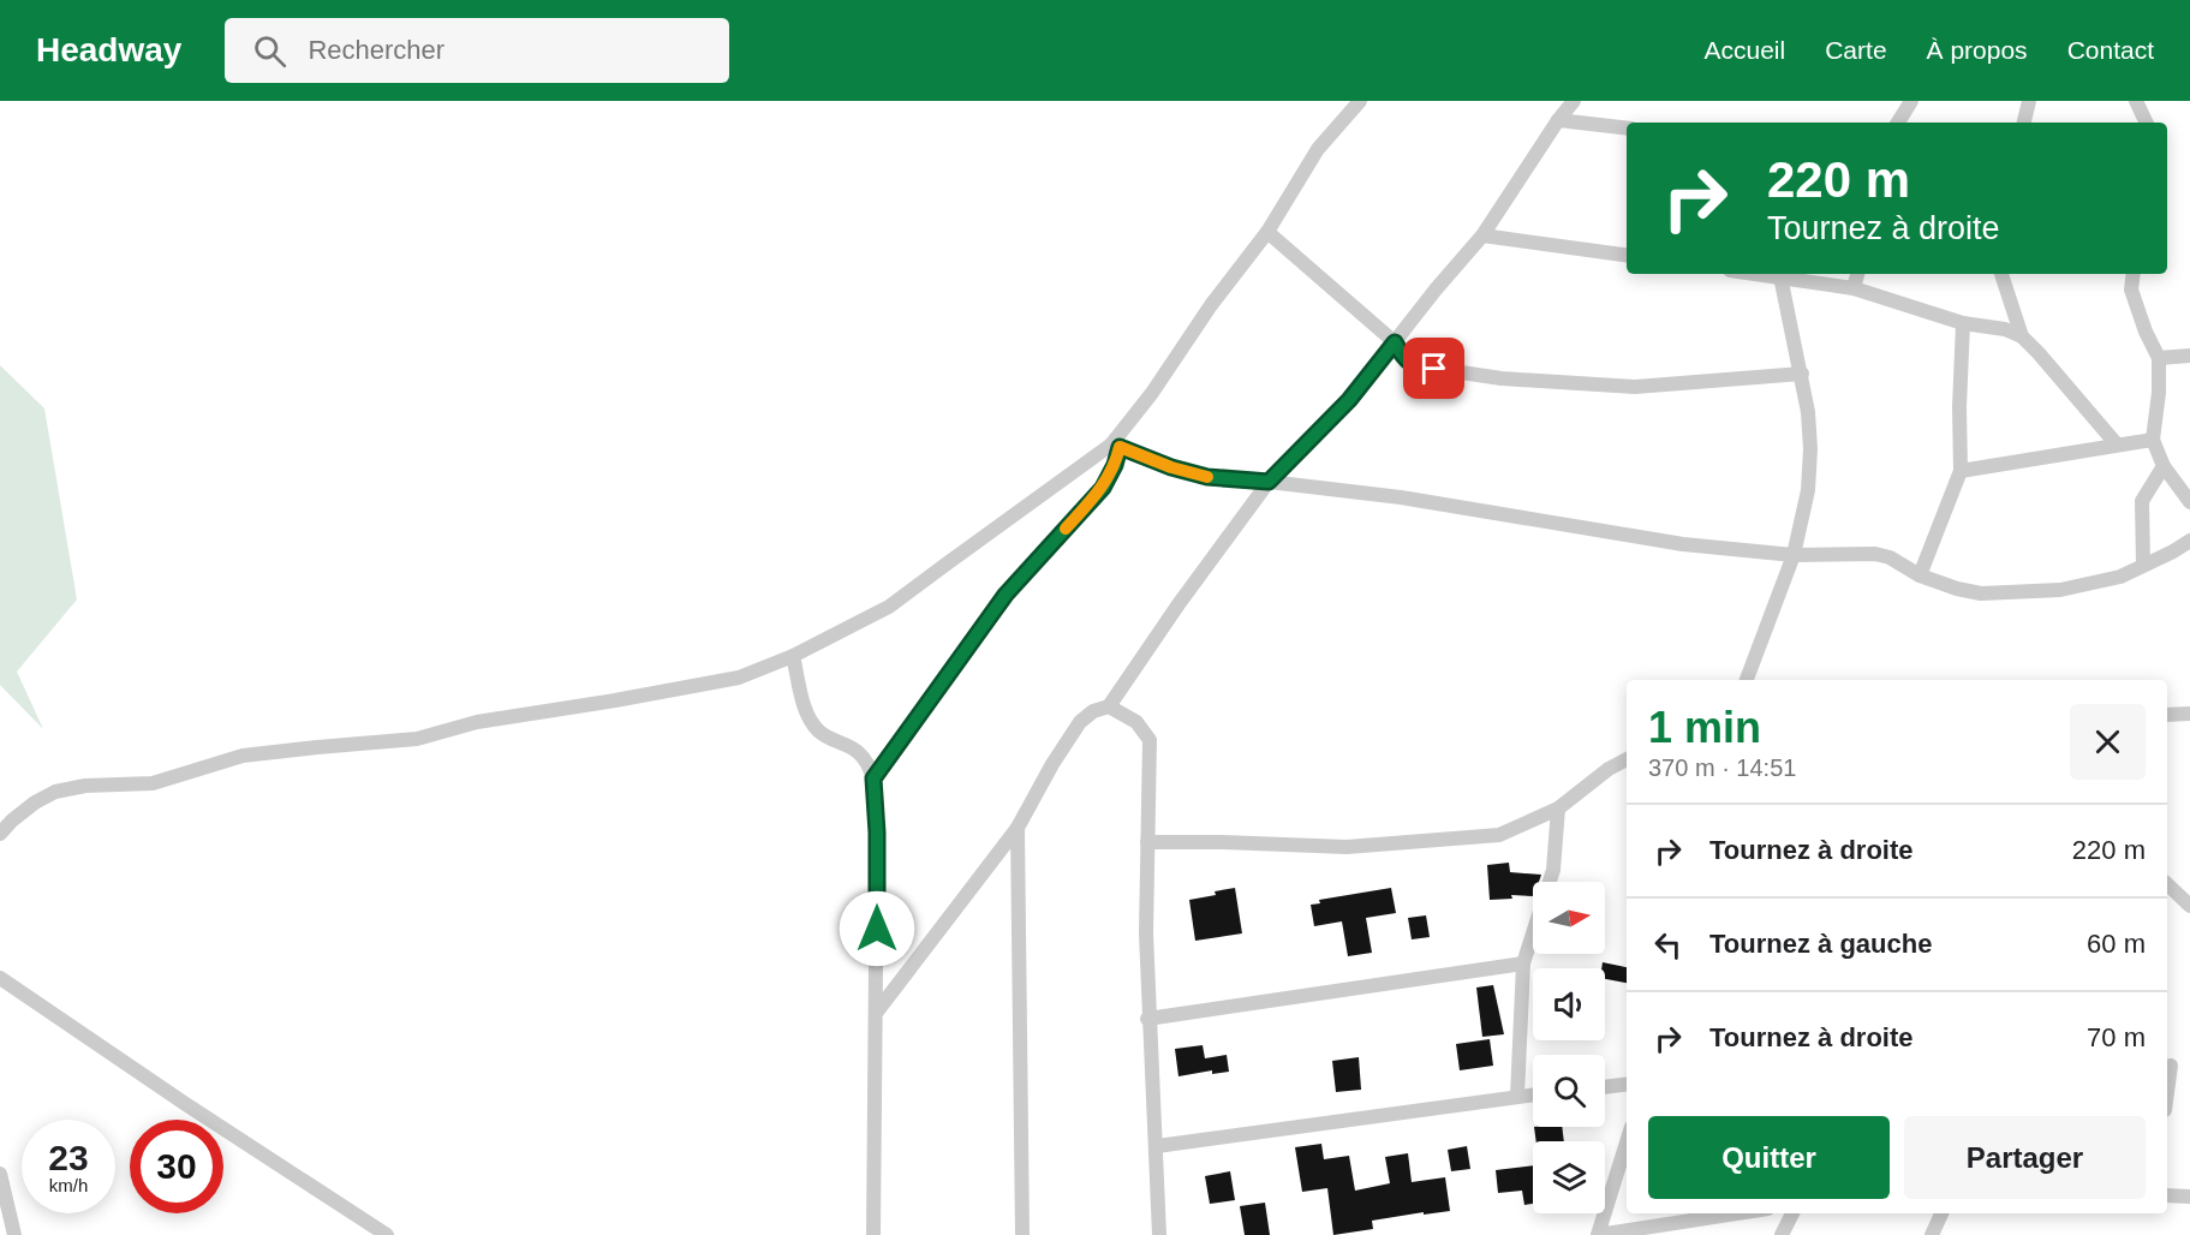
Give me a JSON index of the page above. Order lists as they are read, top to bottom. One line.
{"north":"right","page":{"header":"Headway","search":"Rechercher","nav":["Accueil","Carte","À propos","Contact"],"turn":["220 m","Tournez à droite"],"heading":["1 min","370 m · 14:51"],"list":[{"name":"Tournez à droite","value":"220 m"},{"name":"Tournez à gauche","value":"60 m"},{"name":"Tournez à droite","value":"70 m"}],"buttons":["Quitter","Partager"],"speed":"23 km/h","limit":"30"}}
